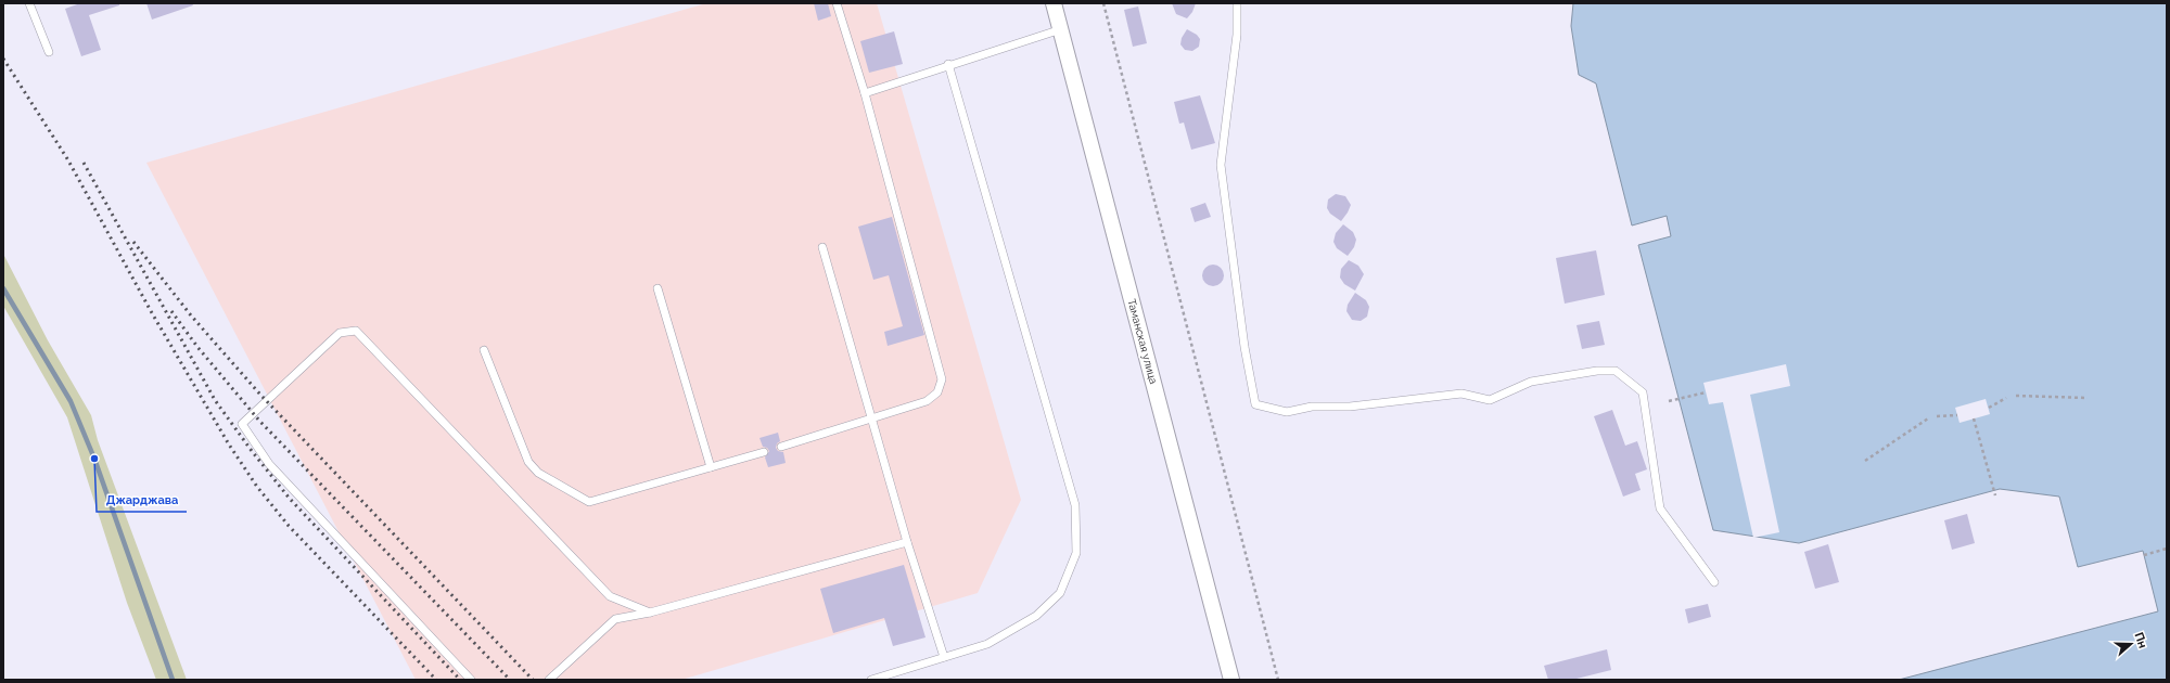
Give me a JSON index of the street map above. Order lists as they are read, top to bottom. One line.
{"streets":{"street":["Таманская улица"]},"places":["Джарджава"],"north":"right"}
